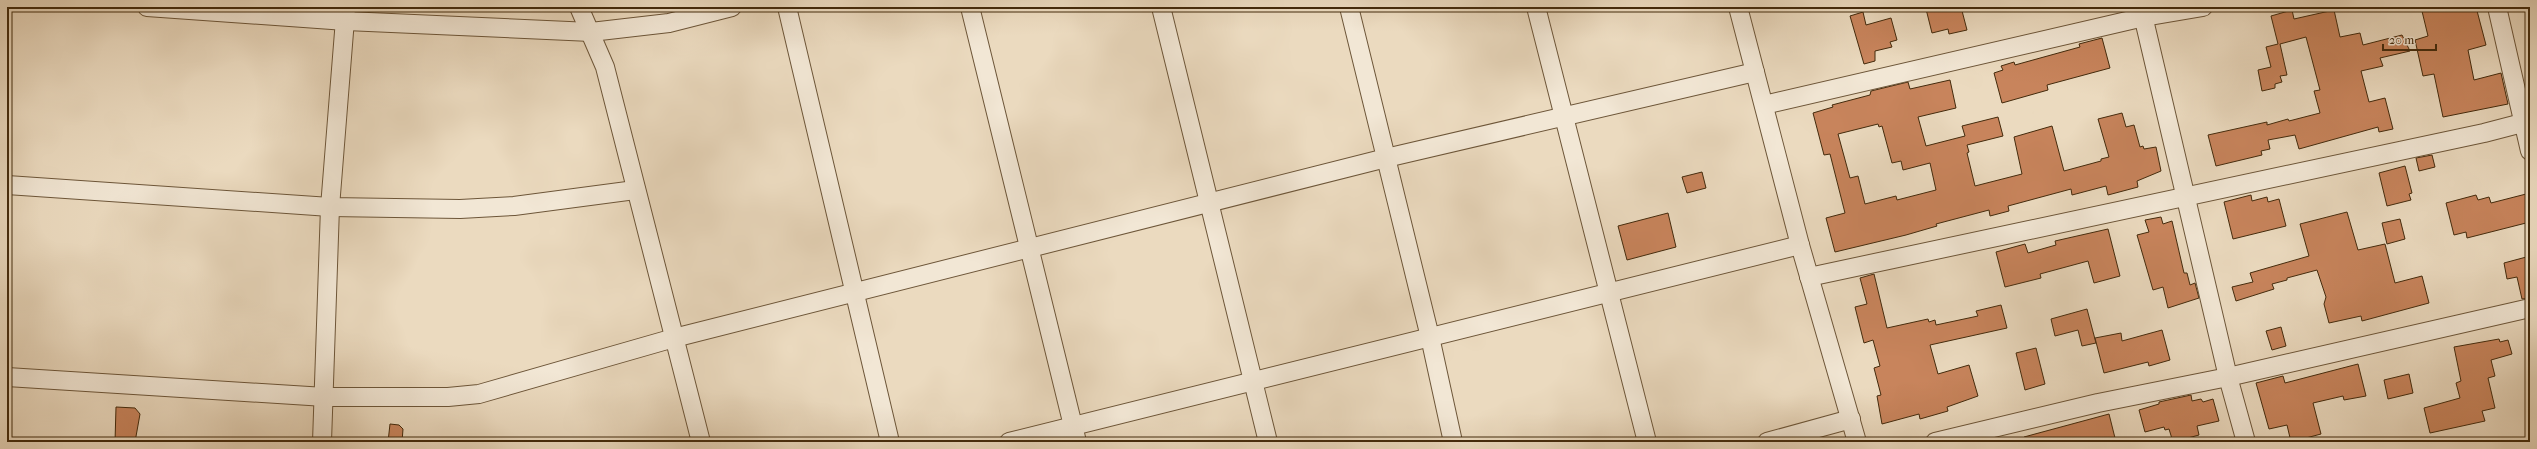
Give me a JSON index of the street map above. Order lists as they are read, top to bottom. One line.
{"scale_bar":"20 m"}
